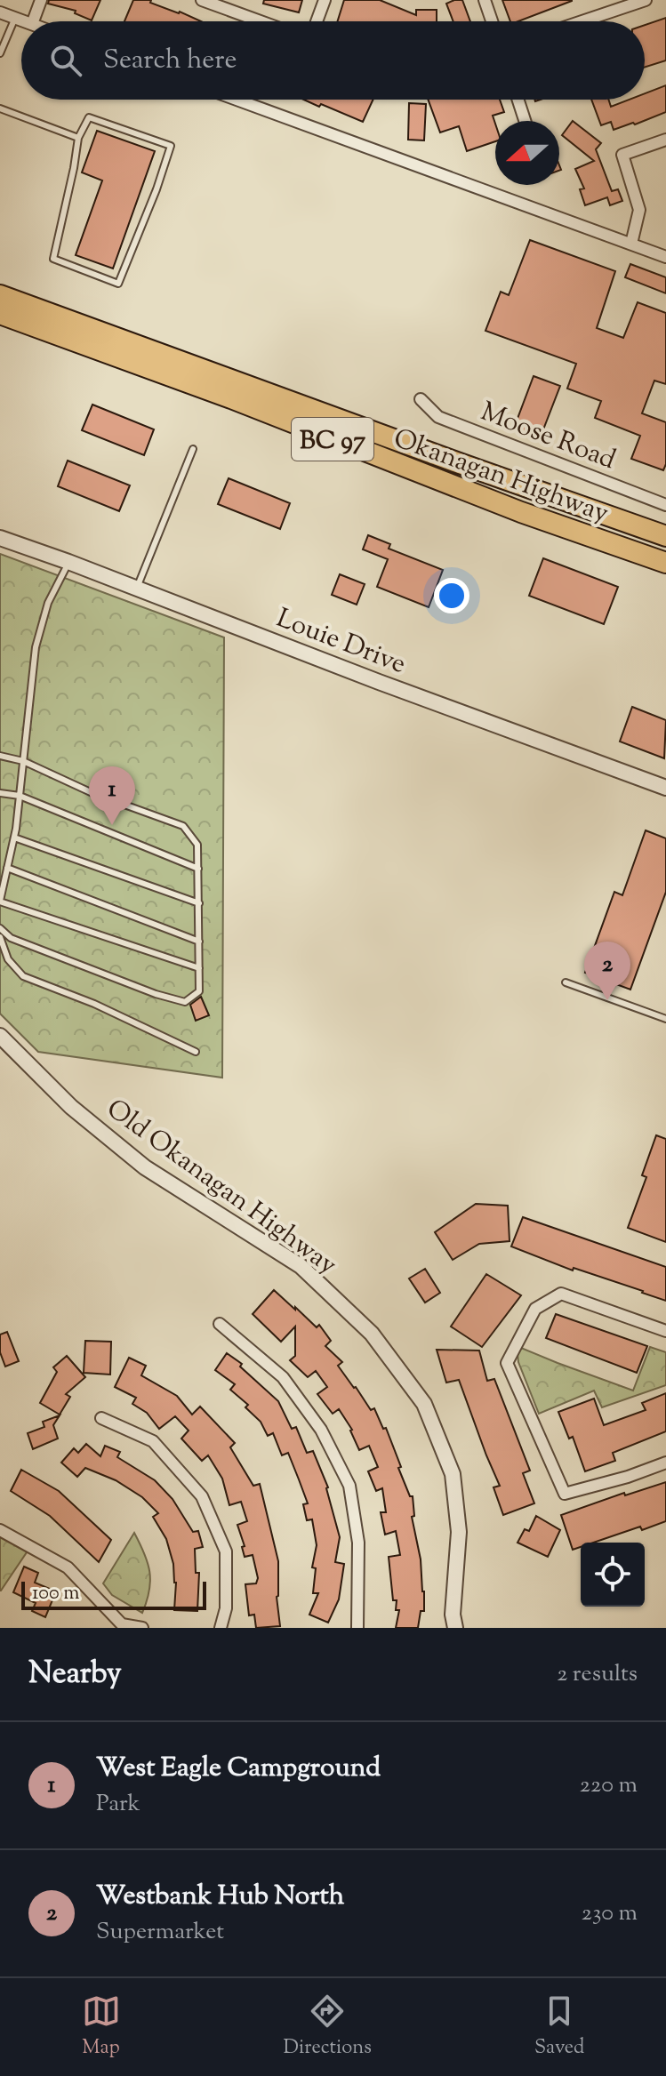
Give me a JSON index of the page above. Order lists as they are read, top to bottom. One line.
{"streets":{"highway":["BC 97","Okanagan Highway"],"street":["Moose Road","Louie Drive","Old Okanagan Highway"]},"scale_bar":"100 m","north":"left","page":{"search":"Search here","pins":["1","2"],"scale":"100 m","heading":["Nearby","2 results"],"list":[{"mark":"1","name":"West Eagle Campground","note":"Park","value":"220 m"},{"mark":"2","name":"Westbank Hub North","note":"Supermarket","value":"230 m"}],"nav":["Map","Directions","Saved"]}}
